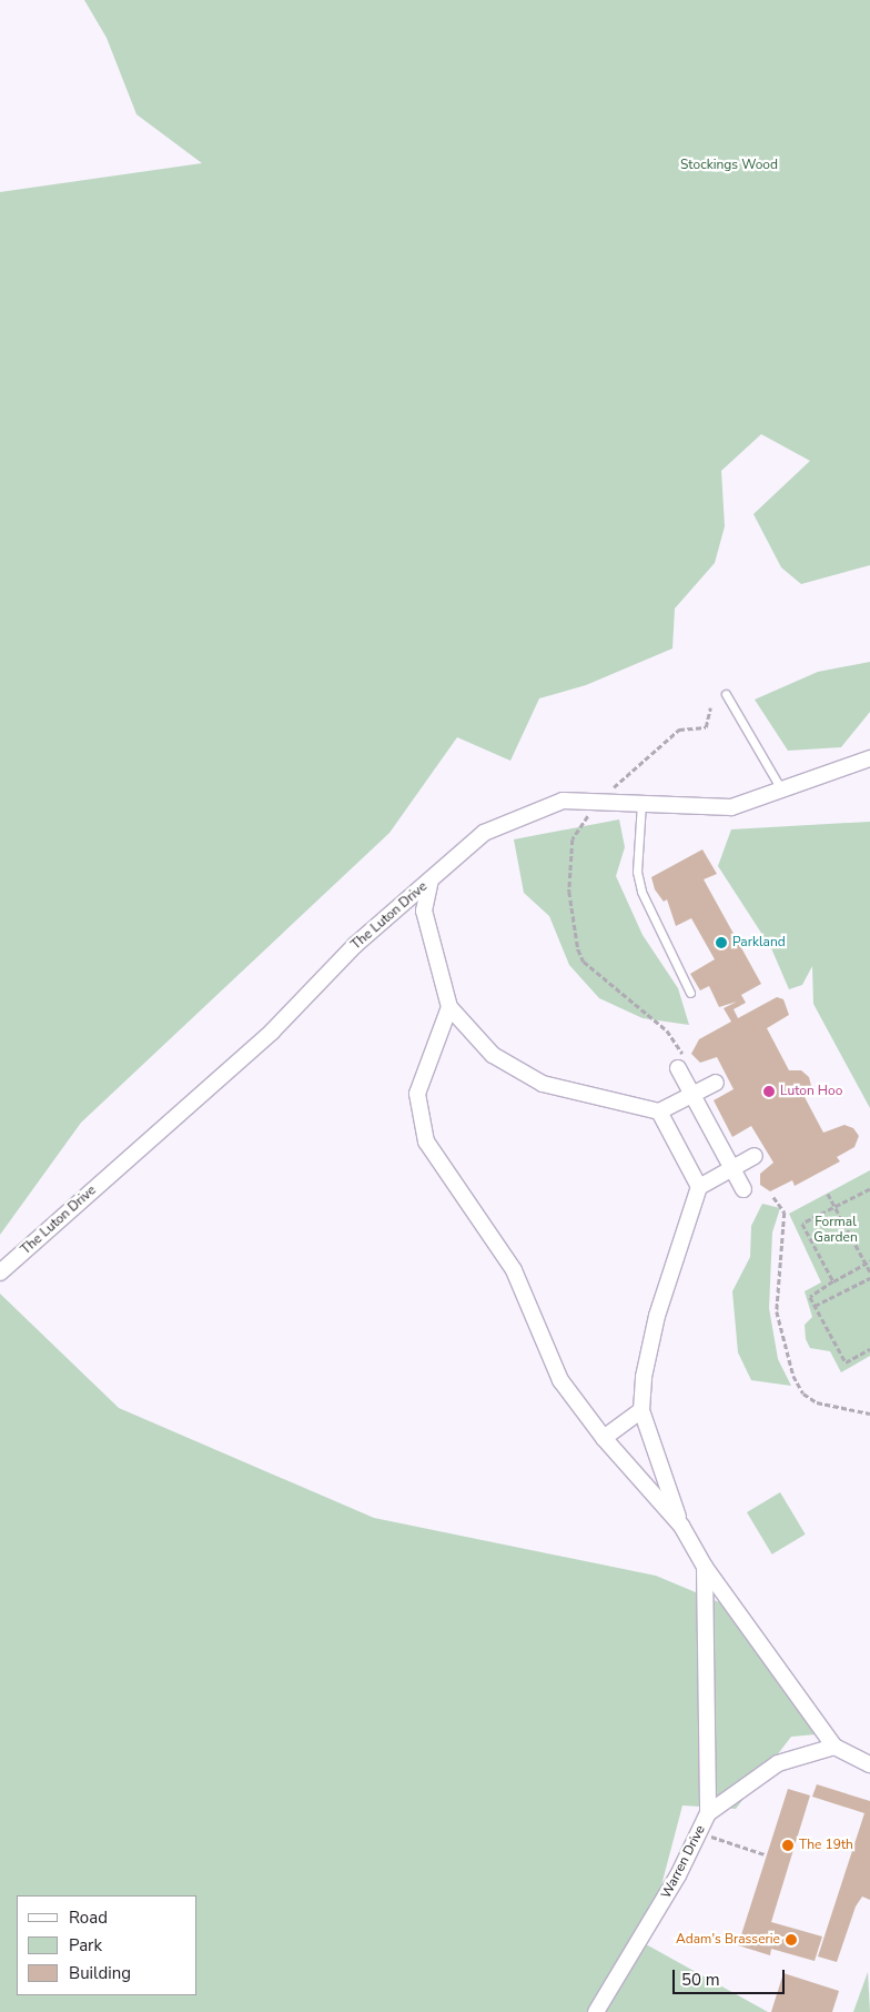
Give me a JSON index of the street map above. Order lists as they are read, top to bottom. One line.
{"streets":{"street":["The Luton Drive","Warren Drive"]},"parks":["Stockings Wood","Formal Garden"],"places":["Parkland","Luton Hoo","The 19th","Adam's Brasserie"],"legend":["Road","Park","Building"],"scale_bar":"50 m"}
